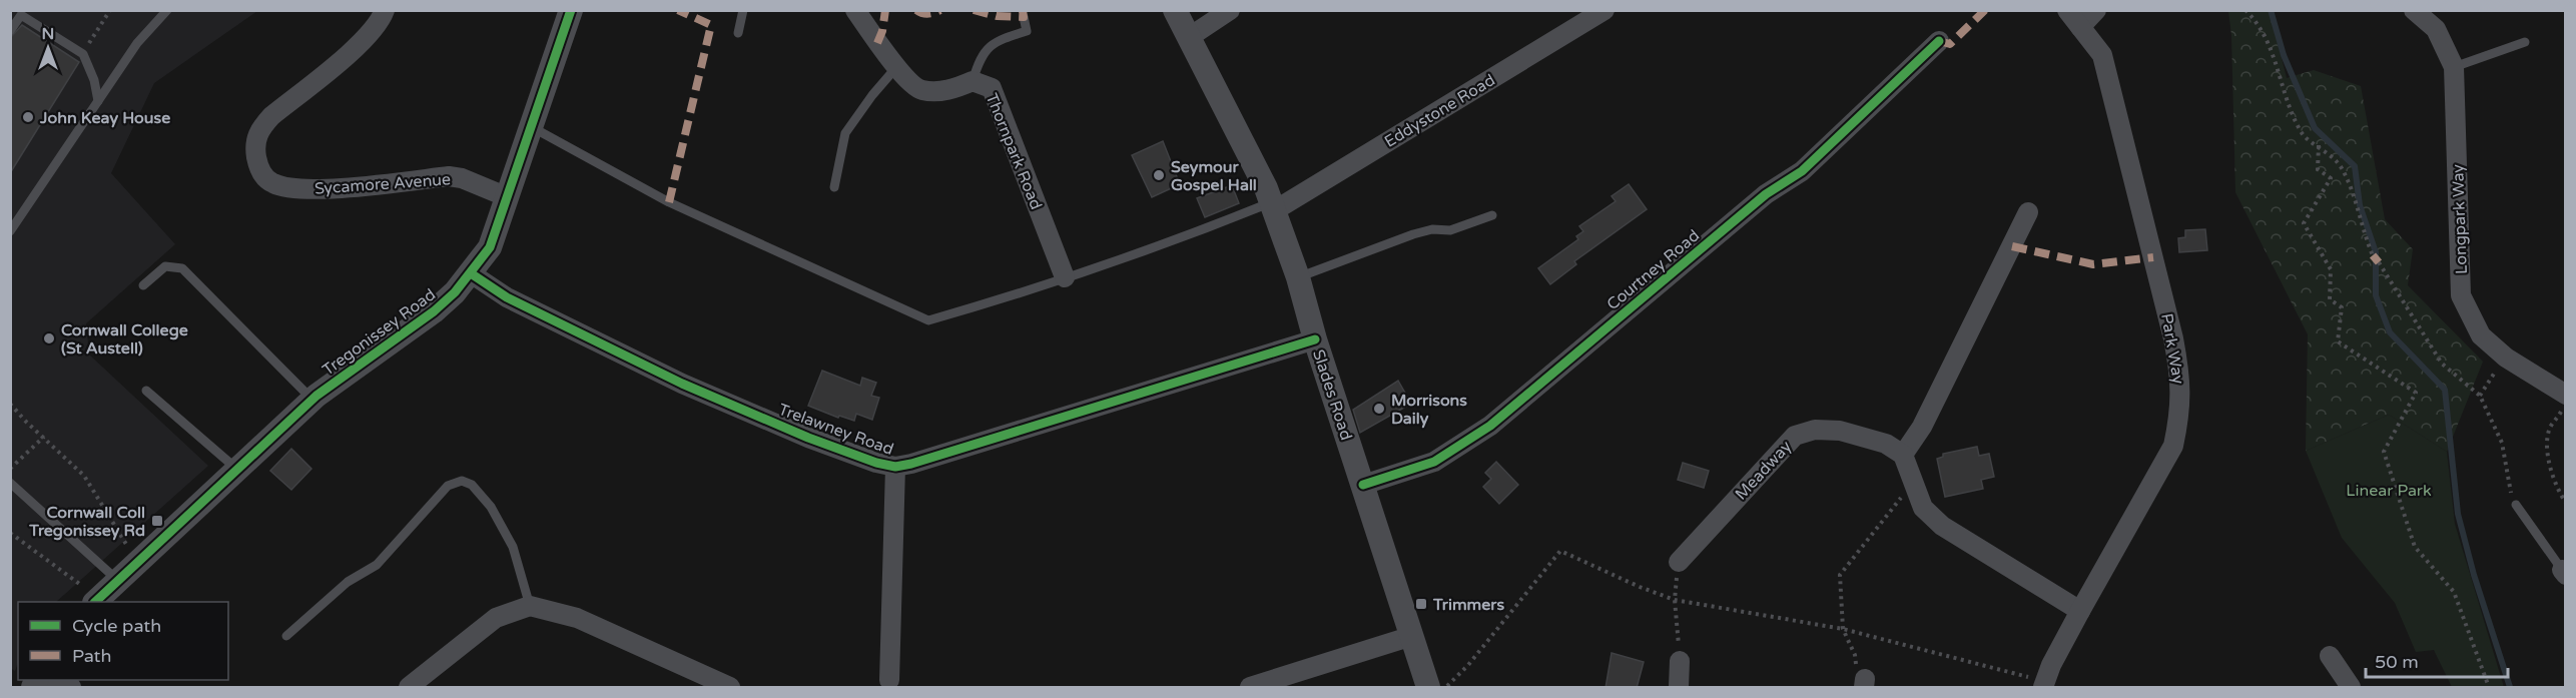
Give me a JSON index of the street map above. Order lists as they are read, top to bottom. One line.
{"streets":{"street":["Eddystone Road","Thornpark Road","Sycamore Avenue","Longpark Way","Courtney Road","Tregonissey Road","Park Way","Slades Road","Trelawney Road","Meadway"]},"crossings":[["Eddystone Road","Slades Road"],["Sycamore Avenue","Tregonissey Road"],["Courtney Road","Slades Road"],["Tregonissey Road","Trelawney Road"],["Slades Road","Trelawney Road"]],"parks":["Linear Park"],"places":{"other":["John Keay House","Seymour Gospel Hall","Cornwall College (St Austell)","Morrisons Daily"],"transit":["Cornwall Coll Tregonissey Rd","Trimmers"]},"legend":["Cycle path","Path"],"scale_bar":"50 m","north":"top"}
